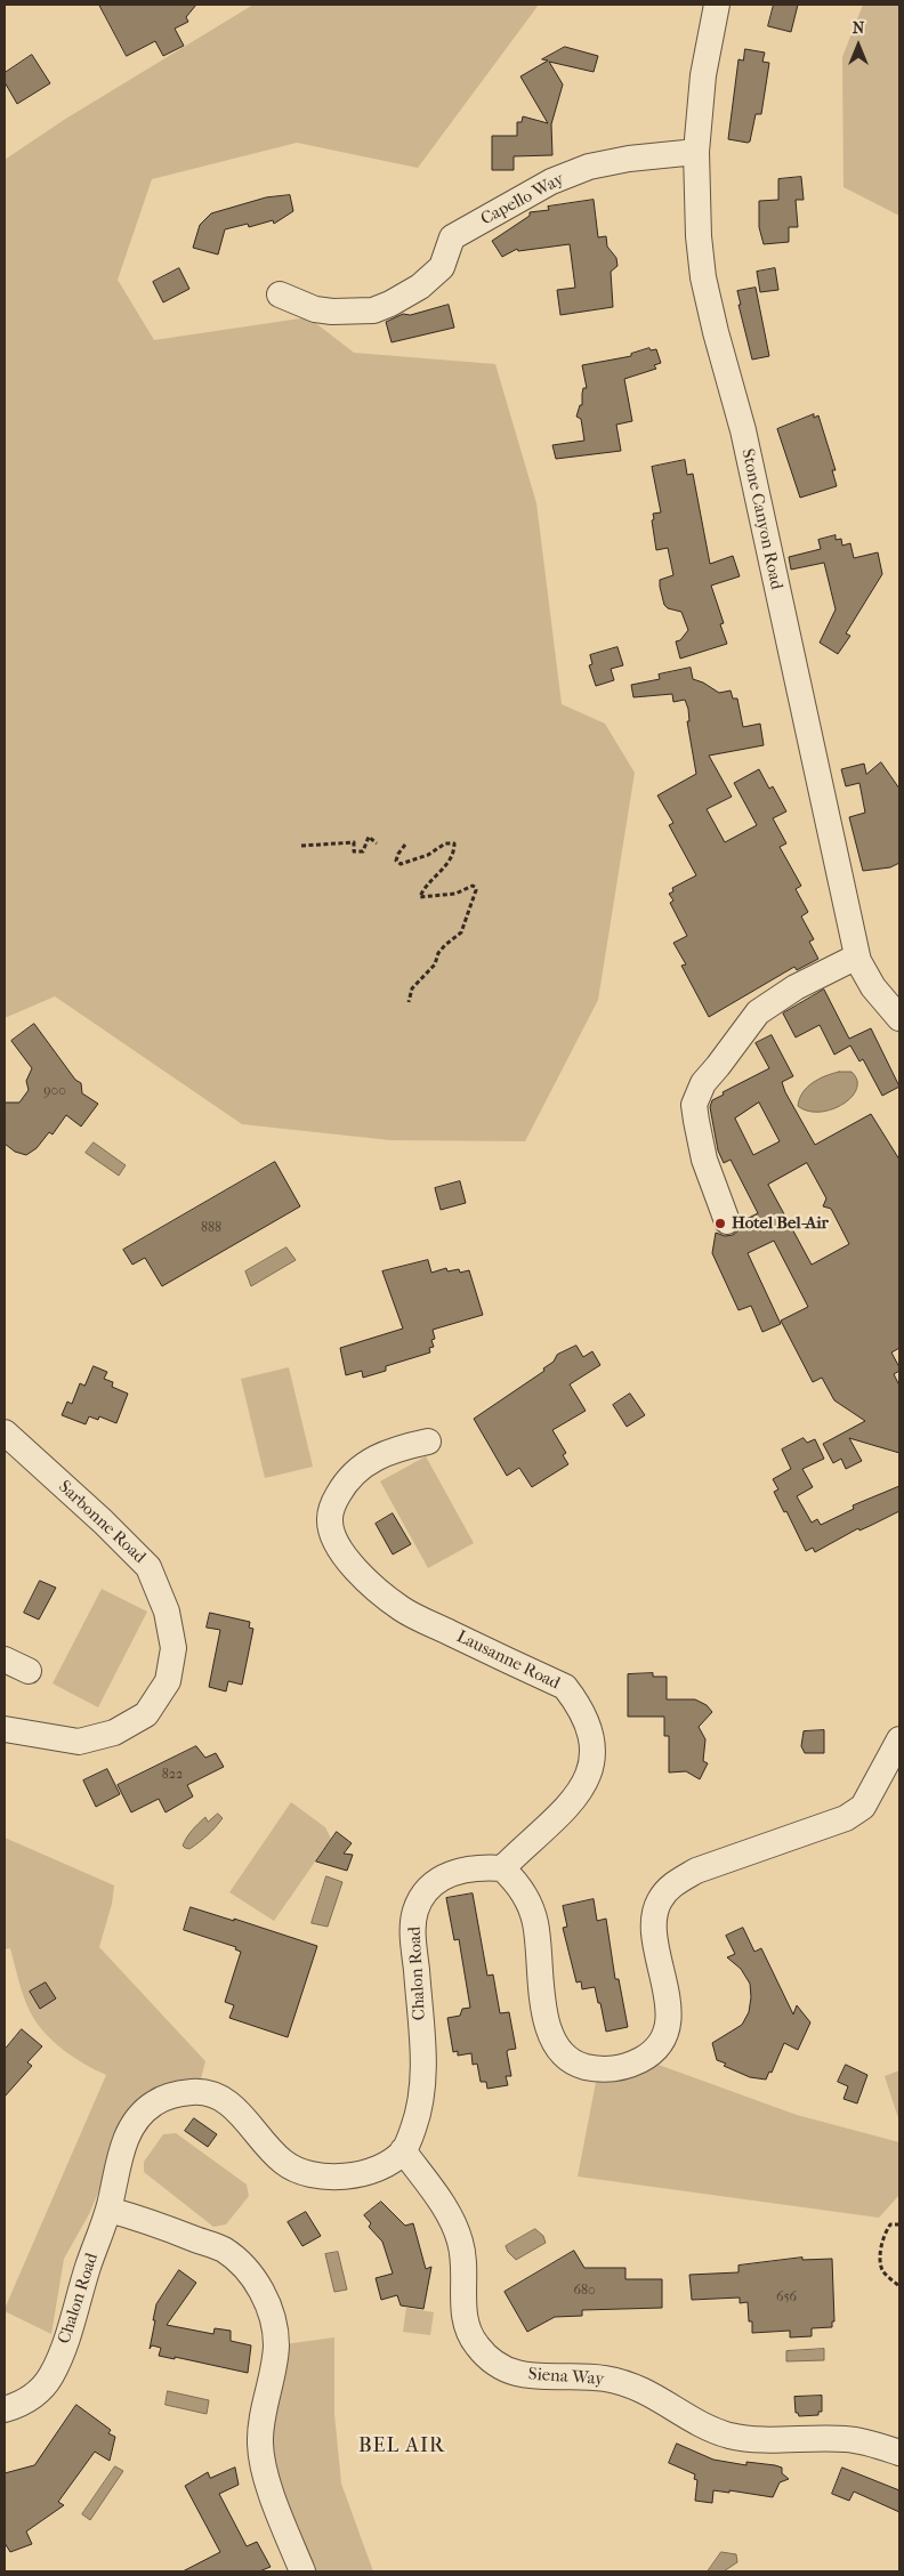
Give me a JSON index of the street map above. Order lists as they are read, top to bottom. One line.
{"streets":{"street":["Capello Way","Stone Canyon Road","Sarbonne Road","Lausanne Road","Chalon Road","Siena Way"]},"crossings":[["Capello Way","Stone Canyon Road"],["Lausanne Road","Chalon Road"],["Chalon Road","Siena Way"]],"districts":["BEL AIR"],"places":["Hotel Bel-Air"],"house_numbers":["900","888","822","680","656"],"north":"top"}
